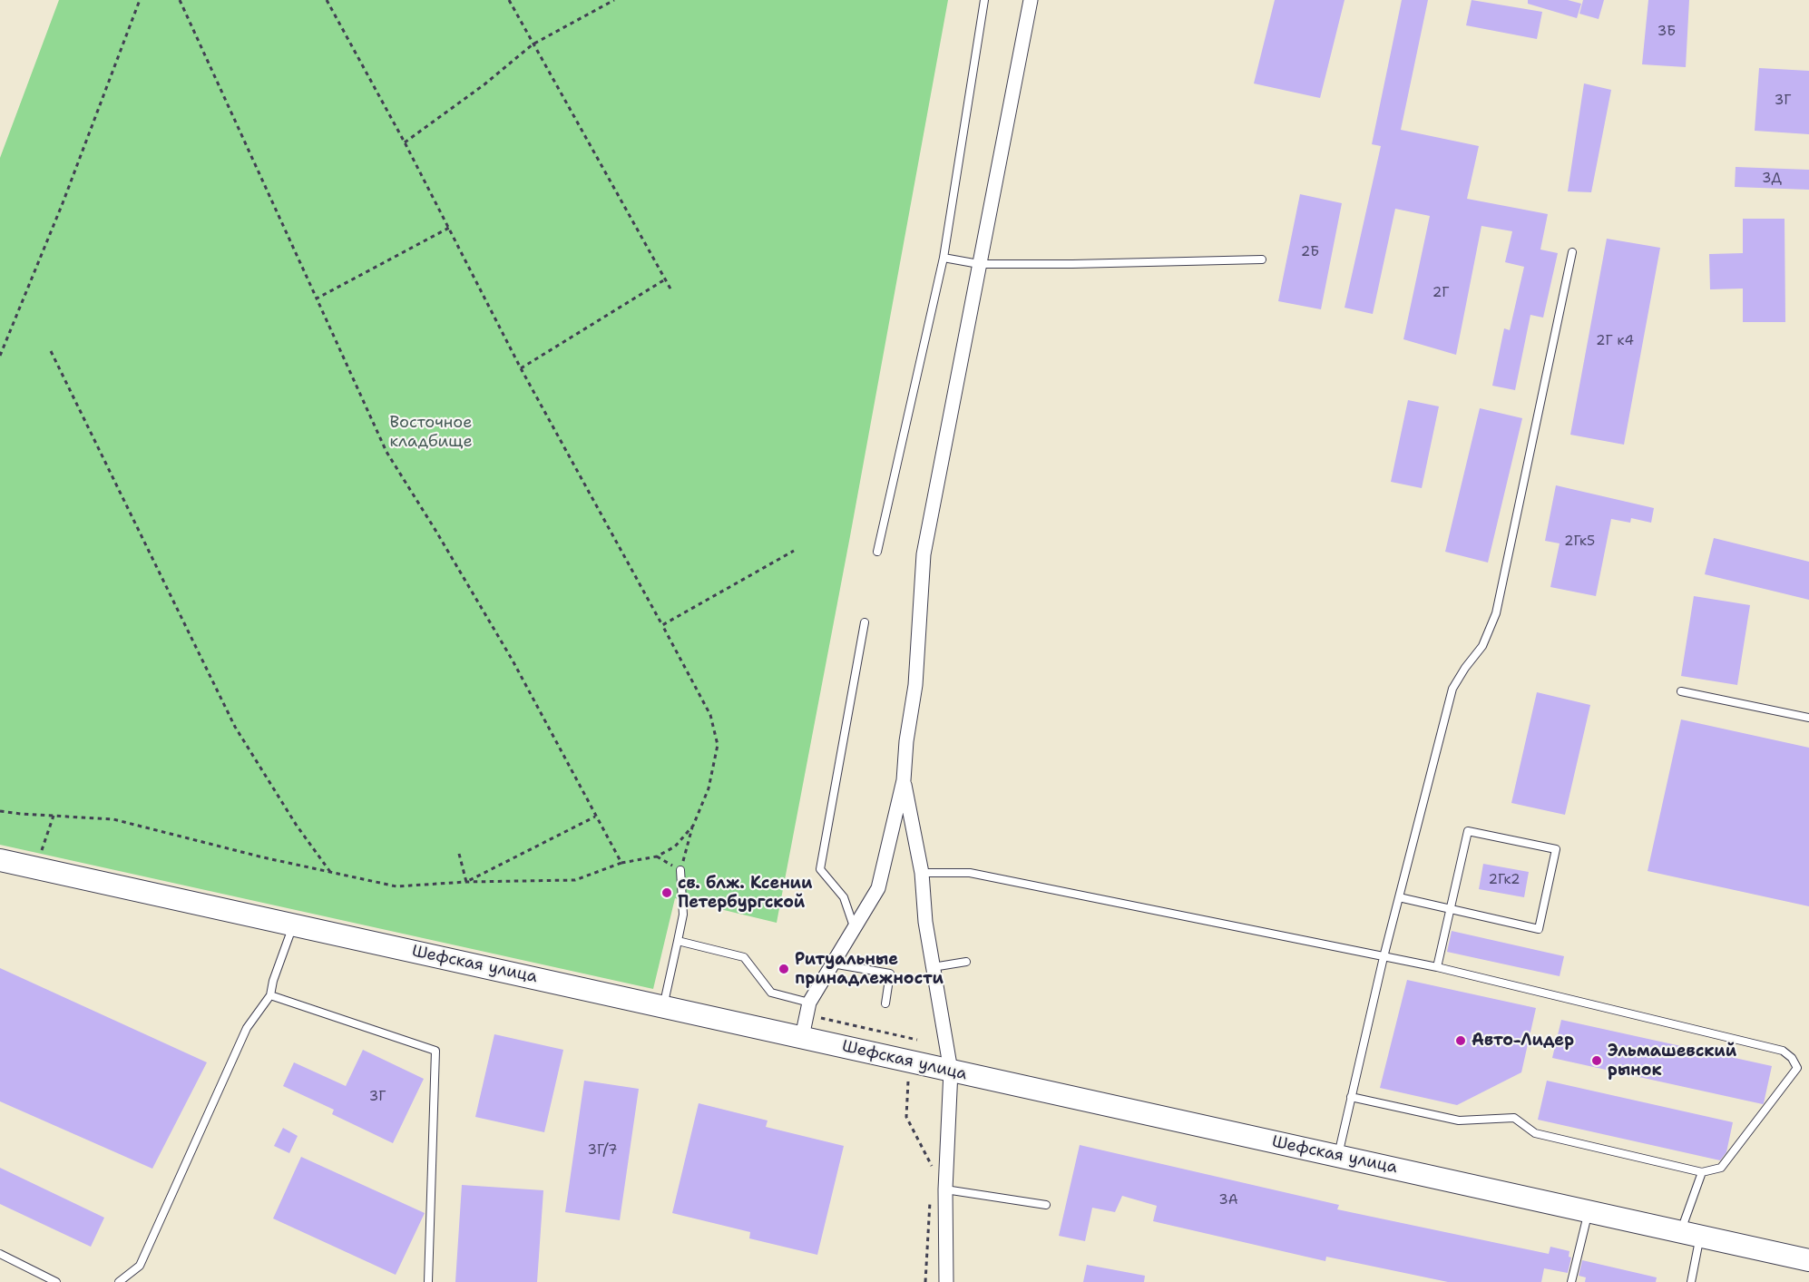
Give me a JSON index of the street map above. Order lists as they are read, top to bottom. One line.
{"streets":{"main road":["Шефская улица"]},"parks":["Восточное кладбище"],"places":["св. блж. Ксении Петербургской","Ритуальные принадлежности","Авто-Лидер","Эльмашевский рынок"],"house_numbers":["3Б","3Г","3Д","2Б","2Г","2Г к4","2Гк5","2Гк2","3Г","3Г/7","3А"]}
